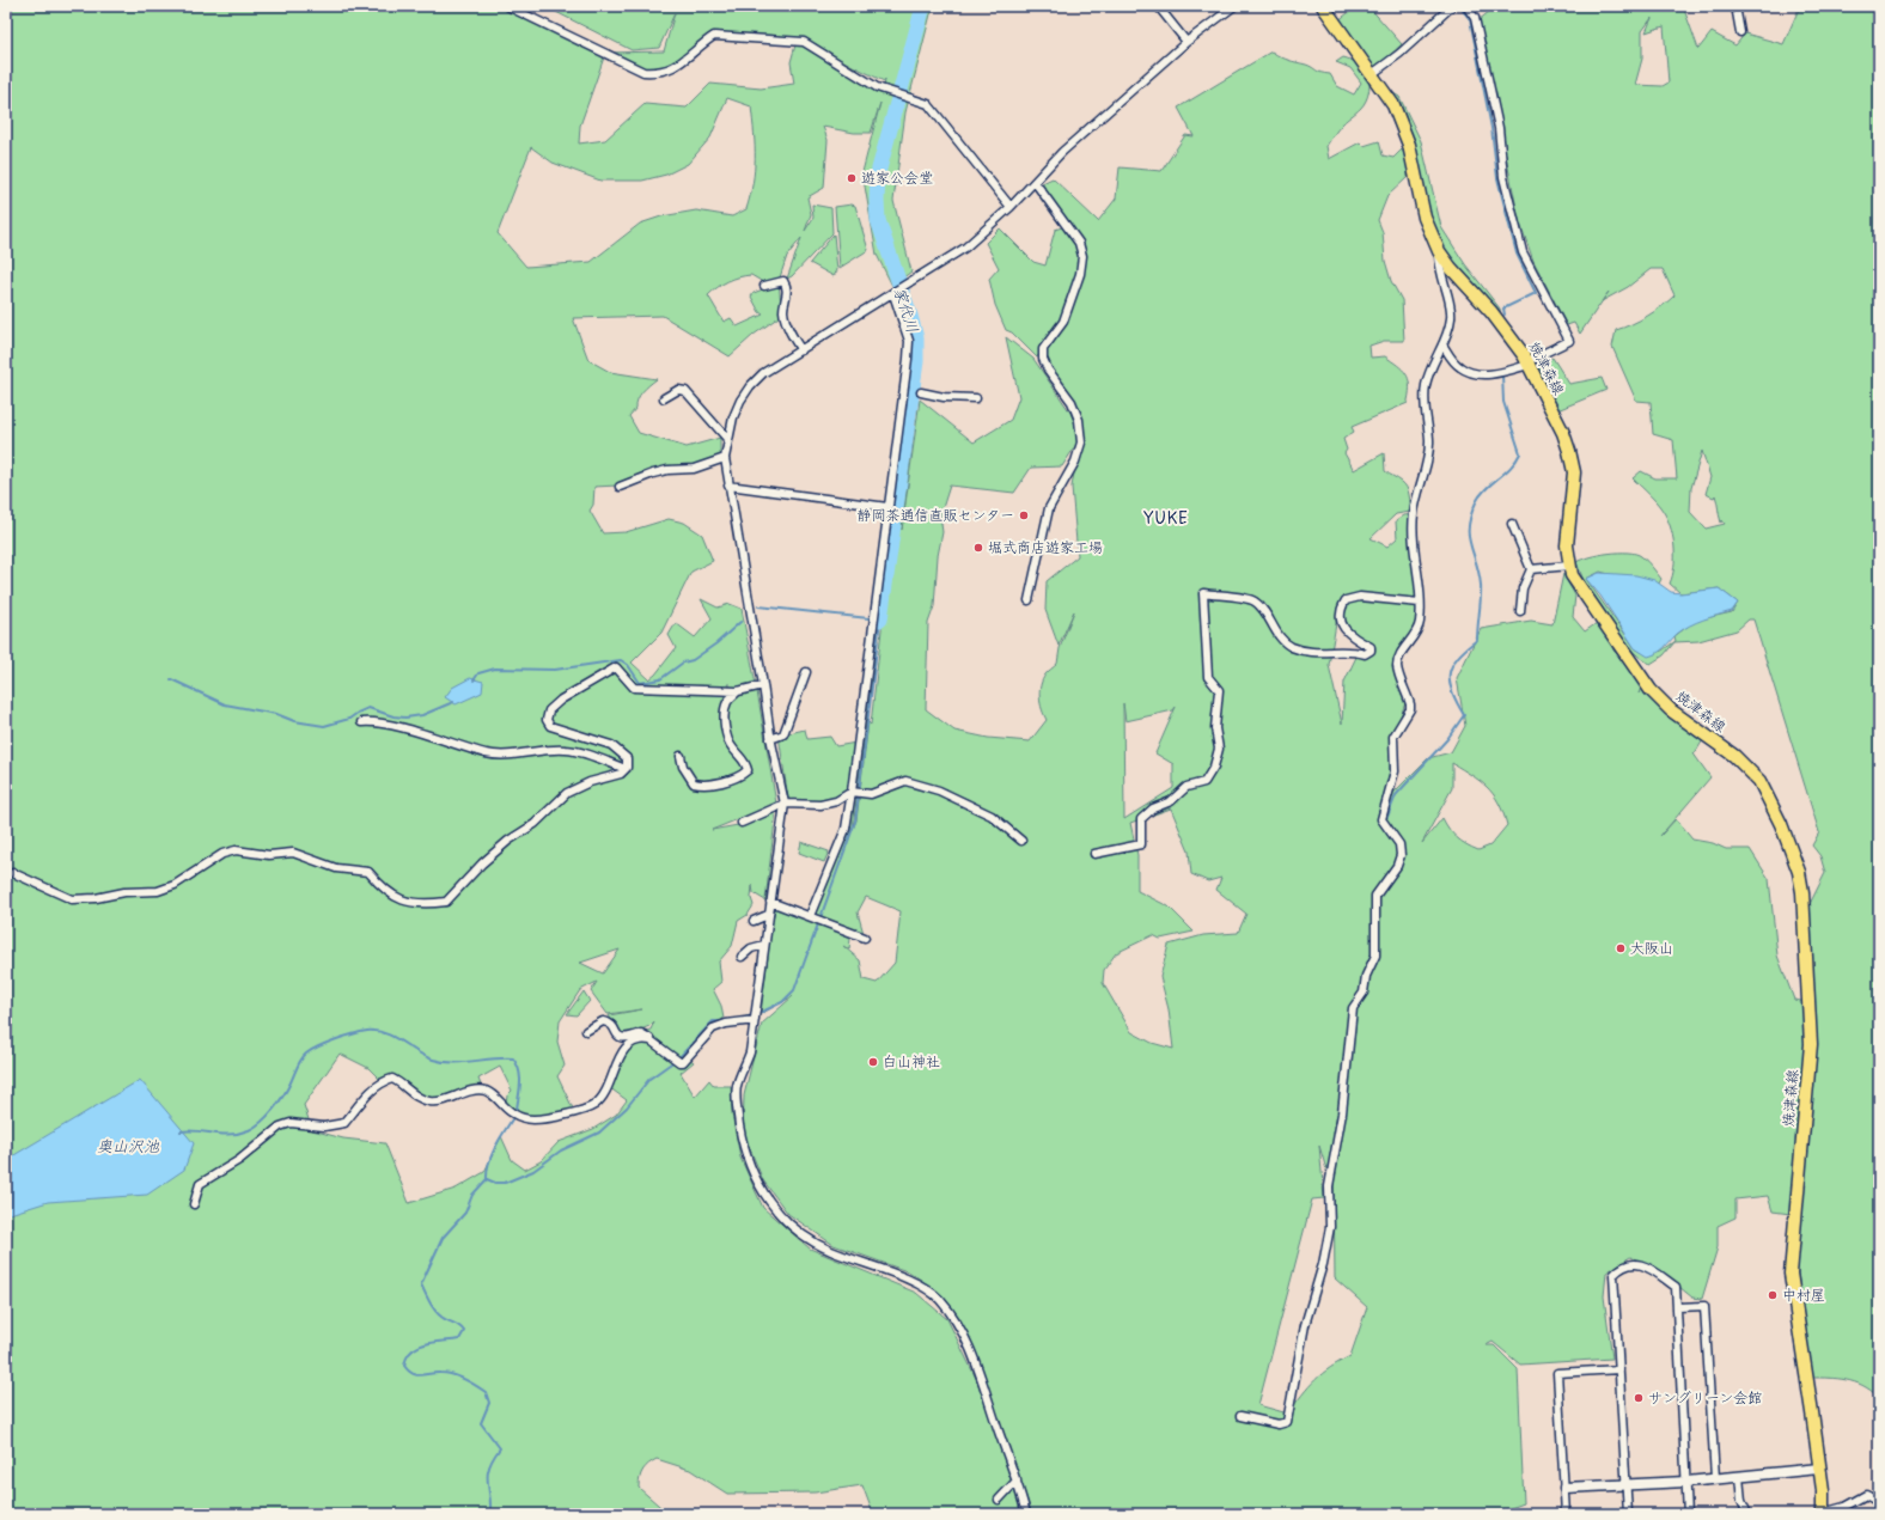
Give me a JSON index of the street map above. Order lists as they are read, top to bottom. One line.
{"streets":{"main road":["焼津森線"]},"districts":["YUKE"],"water":["家代川","奥山沢池"],"places":["遊家公会堂","静岡茶通信直販センター","堀式商店遊家工場","大阪山","白山神社","中村屋","サングリーン会館"]}
